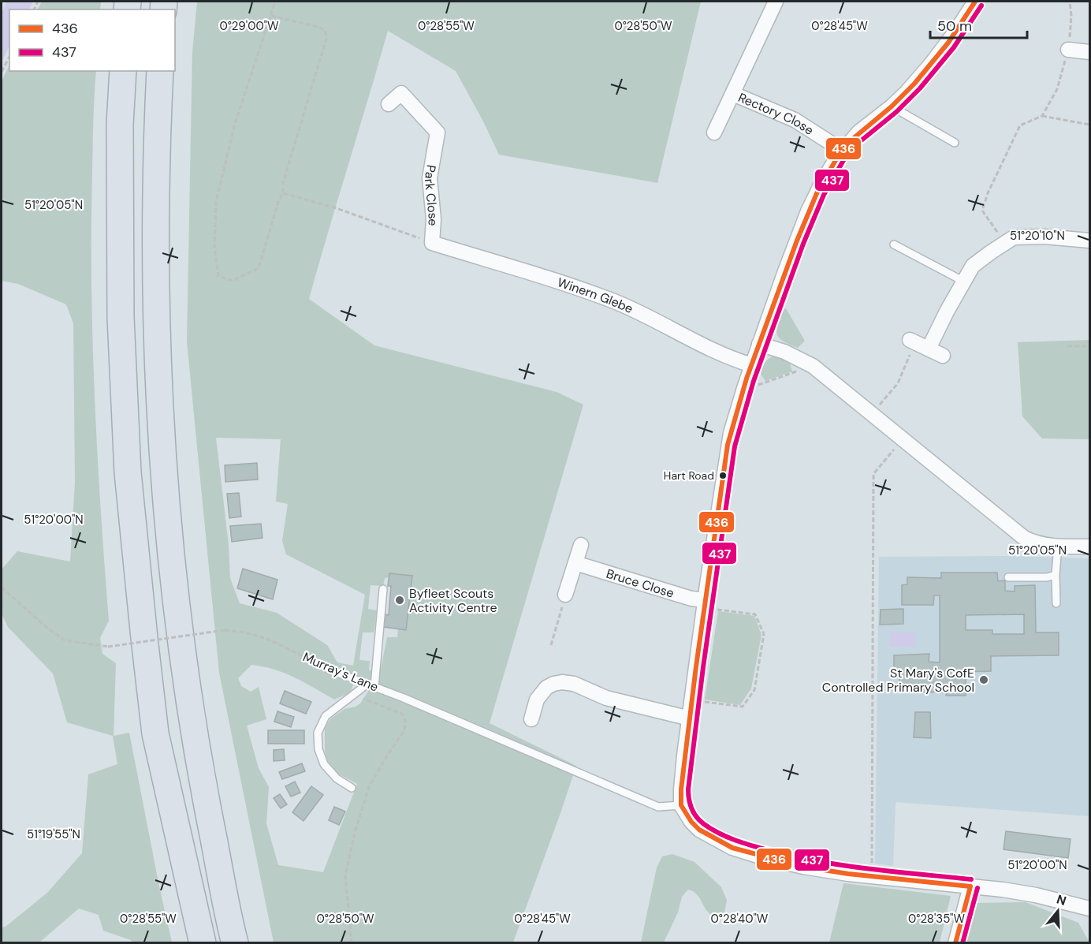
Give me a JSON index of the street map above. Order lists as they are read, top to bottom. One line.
{"streets":{"street":["Rectory Close","Park Close","Winern Glebe","Bruce Close"],"lane":["Murray's Lane"]},"crossings":[["Park Close","Winern Glebe"]],"places":["Hart Road","Byfleet Scouts Activity Centre","St Mary's CofE Controlled Primary School"],"lines":["transit line 436","transit line 437"],"legend":["436","437"],"scale_bar":"50 m","north":"top","coordinates":["0°29'00\"W","0°28'55\"W","0°28'50\"W","0°28'45\"W","51°20'05\"N","51°20'10\"N","51°20'00\"N","51°19'55\"N","0°28'40\"W","0°28'35\"W"]}
